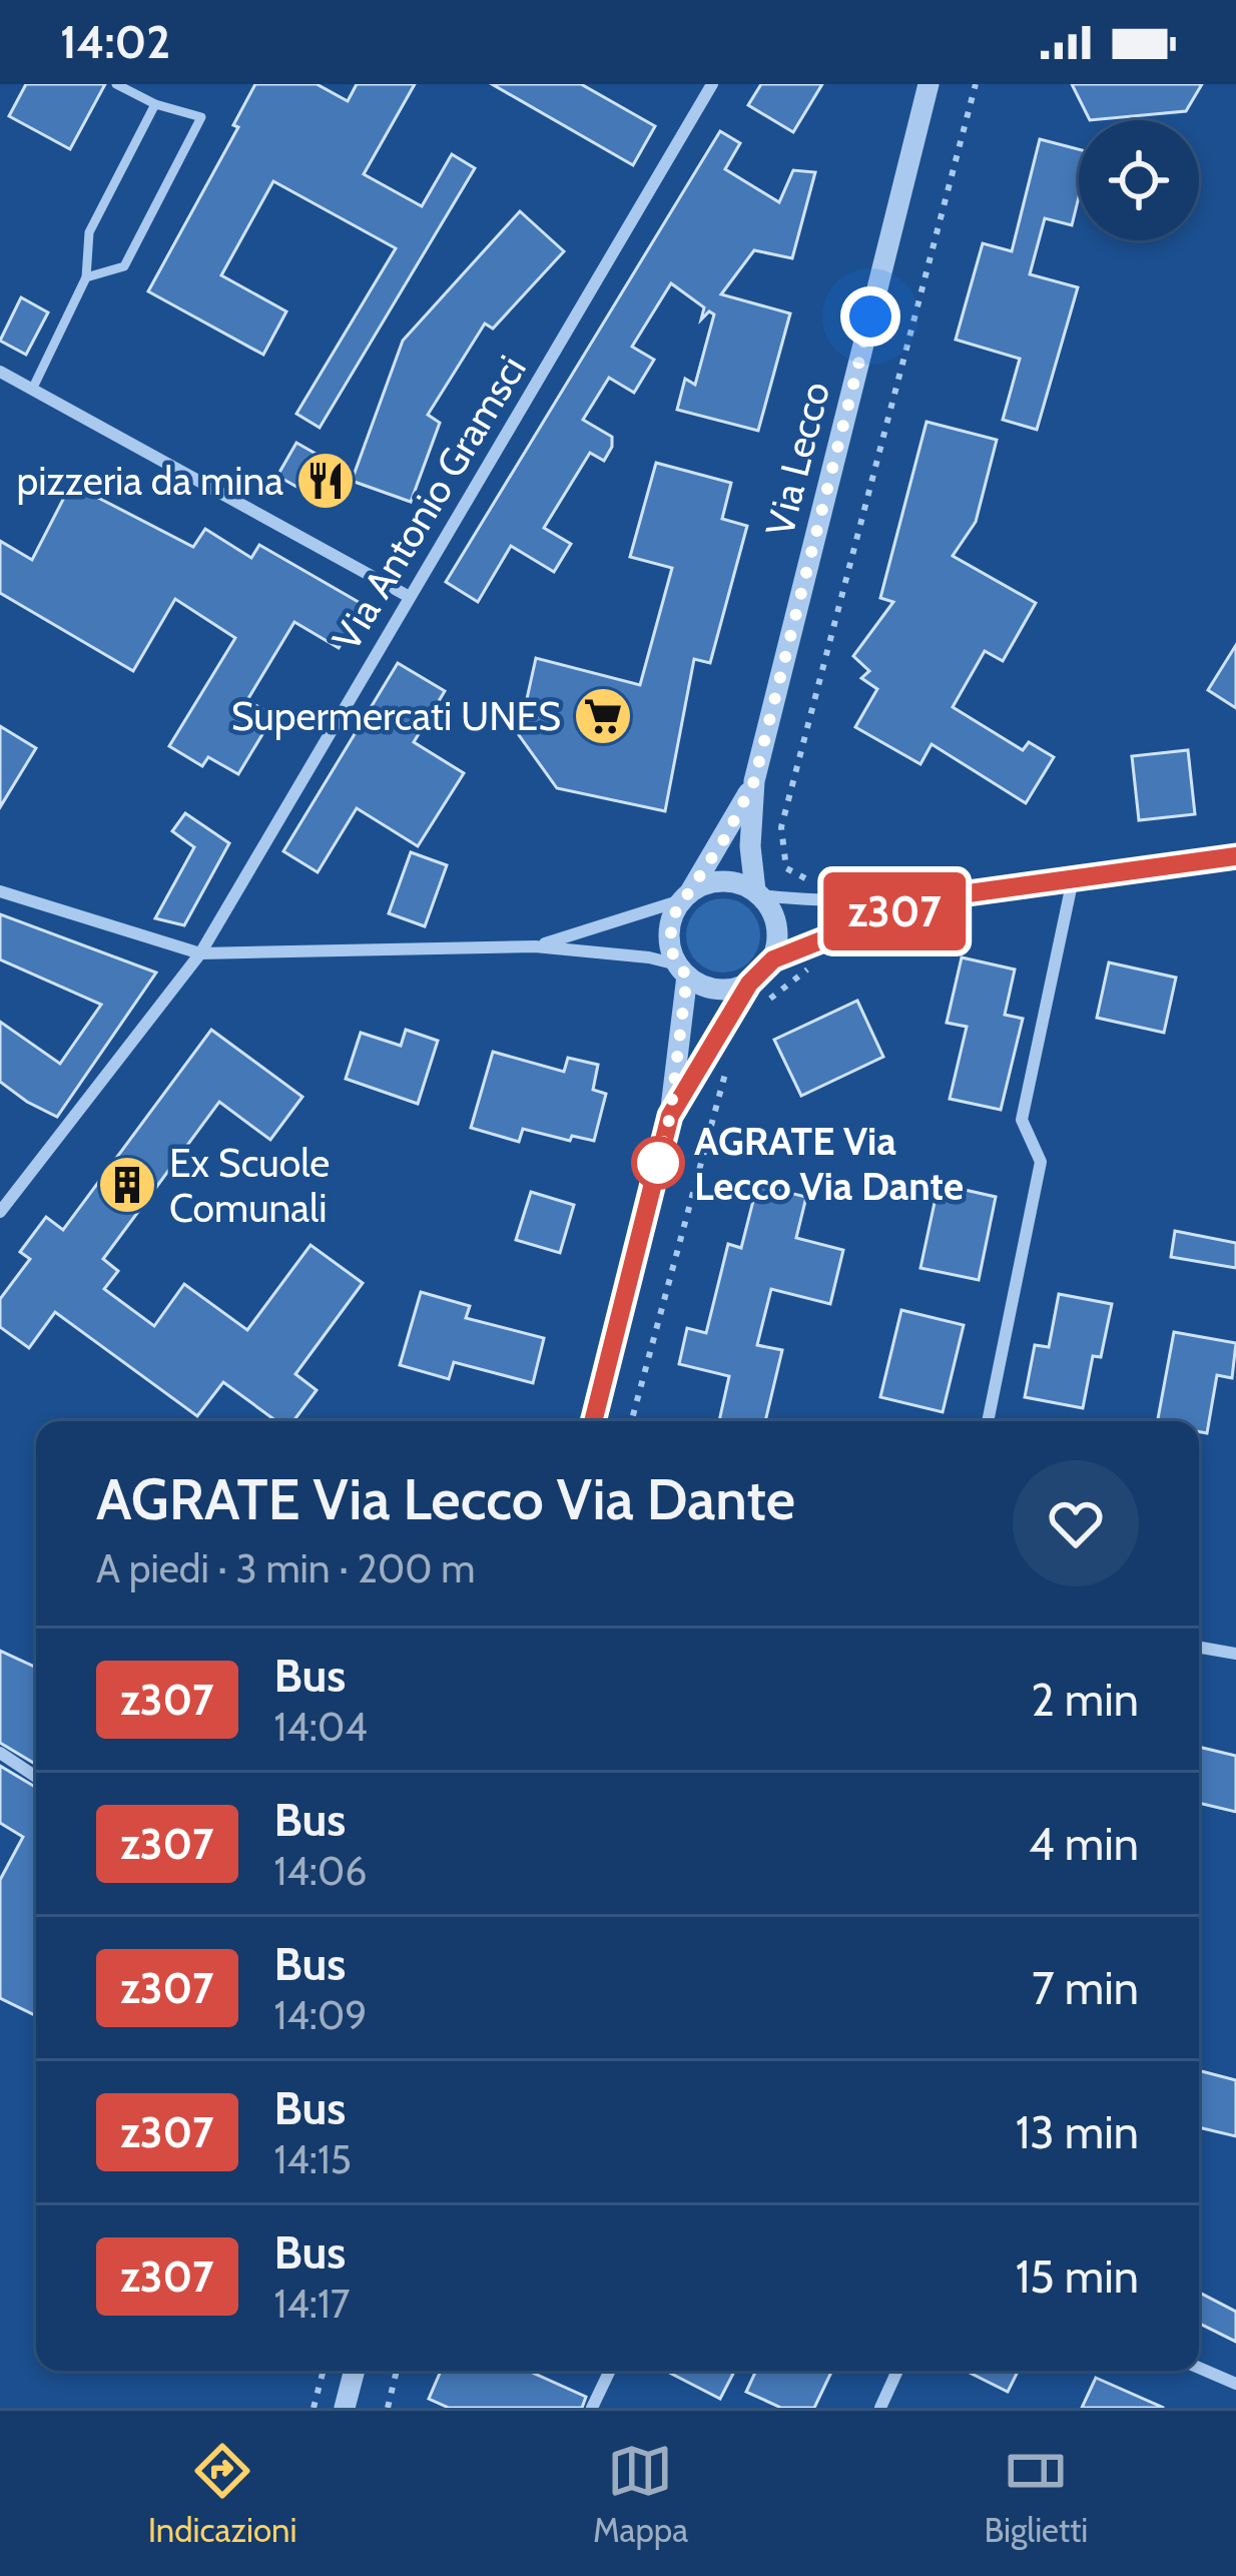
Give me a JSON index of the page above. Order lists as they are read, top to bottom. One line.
{"streets":{"street":["Via Lecco","Via Antonio Gramsci"]},"places":{"restaurant":["pizzeria da mina"],"supermarket":["Supermercati UNES"],"other":["AGRATE Via Lecco Via Dante"],"building":["Ex Scuole Comunali"]},"lines":["bus line z307"],"page":{"status":"14:02","on_map":"z307","heading":["AGRATE Via Lecco Via Dante","A piedi · 3 min · 200 m"],"list":[{"mark":"z307","name":"Bus","note":"14:04","value":"2 min"},{"mark":"z307","name":"Bus","note":"14:06","value":"4 min"},{"mark":"z307","name":"Bus","note":"14:09","value":"7 min"},{"mark":"z307","name":"Bus","note":"14:15","value":"13 min"},{"mark":"z307","name":"Bus","note":"14:17","value":"15 min"}],"tabs":["Indicazioni","Mappa","Biglietti"]}}
